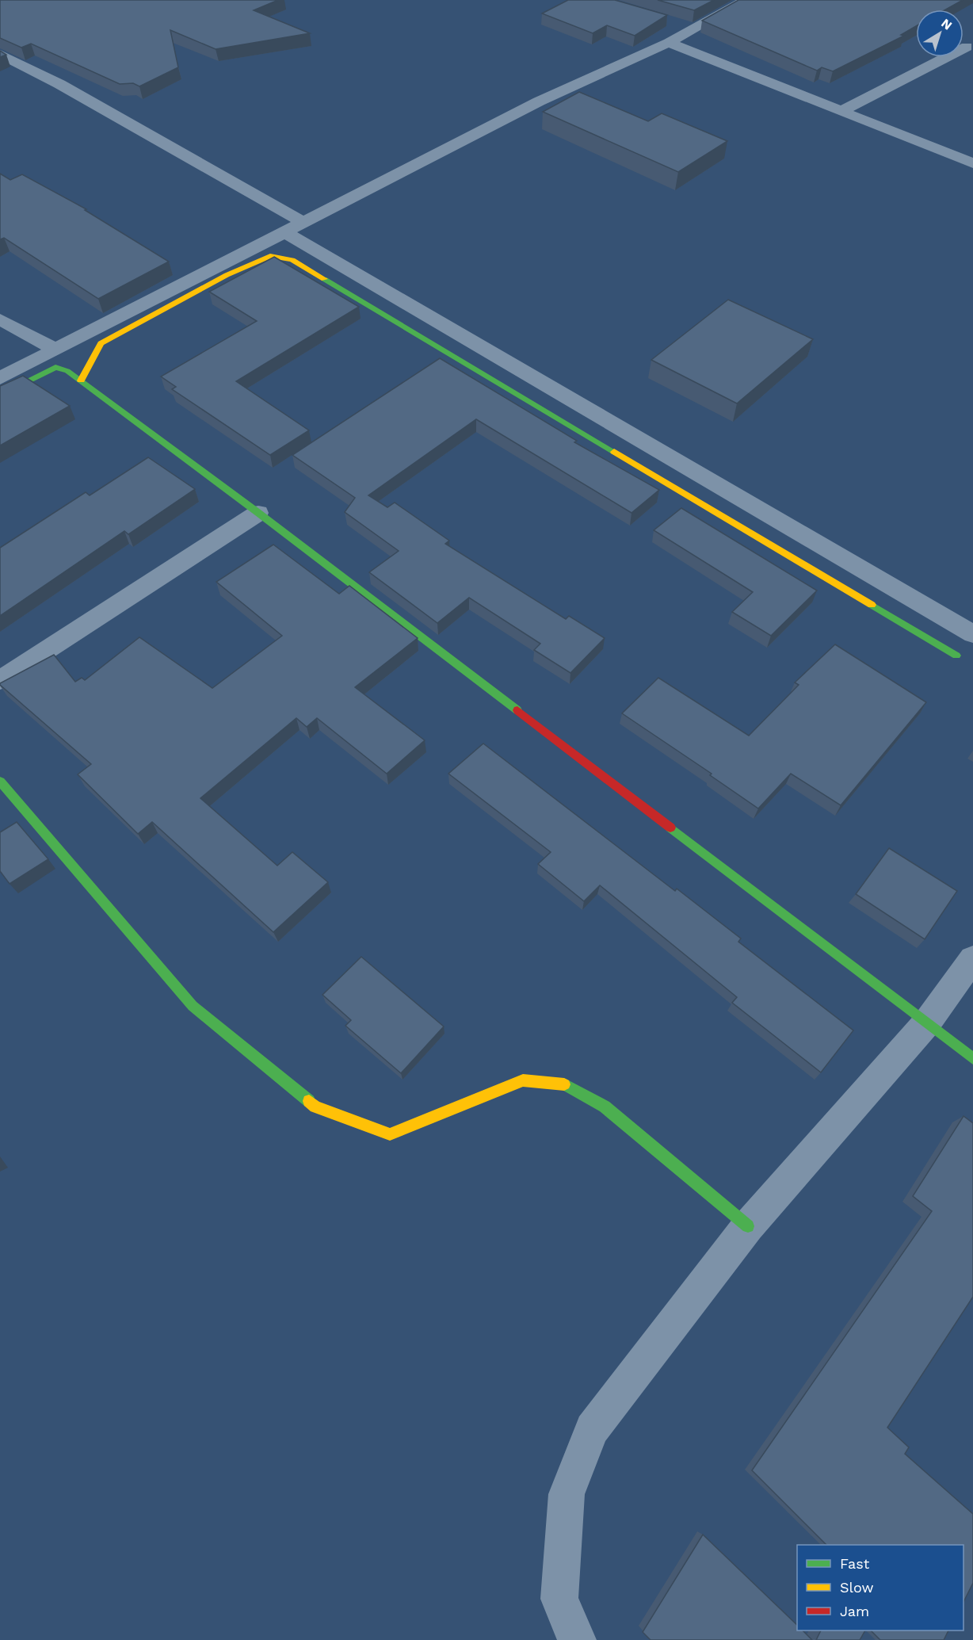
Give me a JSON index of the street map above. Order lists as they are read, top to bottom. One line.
{"legend":["Fast","Slow","Jam"],"north":"top right"}
